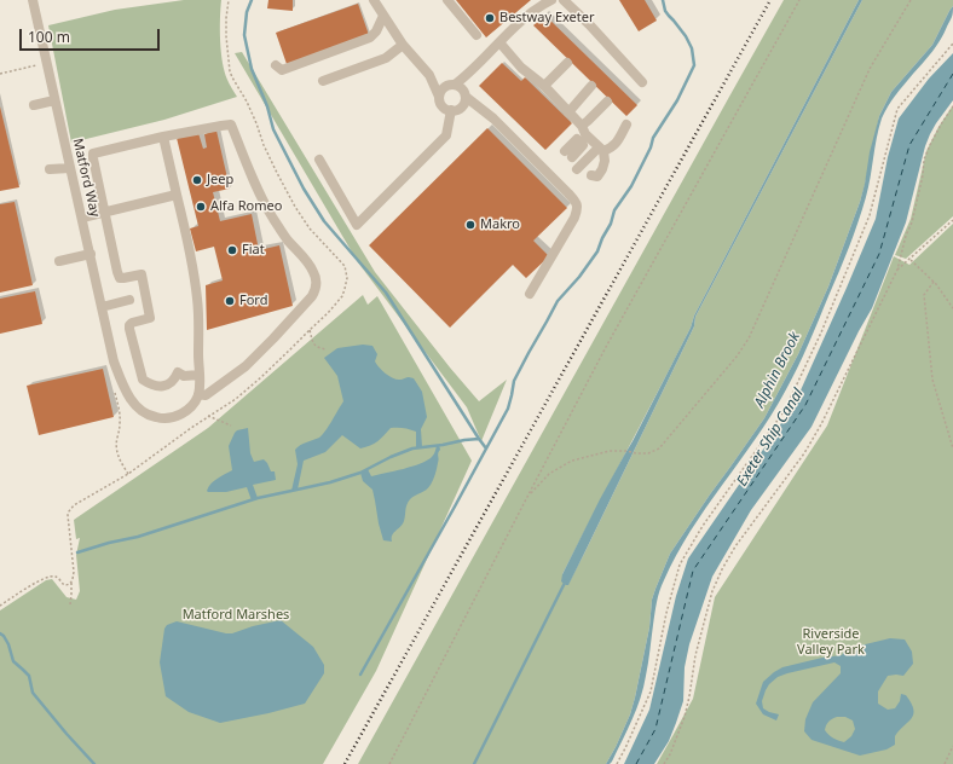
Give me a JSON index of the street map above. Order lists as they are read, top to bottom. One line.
{"streets":{"street":["Matford Way"]},"water":["Alphin Brook","Exeter Ship Canal"],"parks":["Matford Marshes","Riverside Valley Park"],"places":["Bestway Exeter","Jeep","Alfa Romeo","Makro","Fiat","Ford"],"scale_bar":"100 m"}
